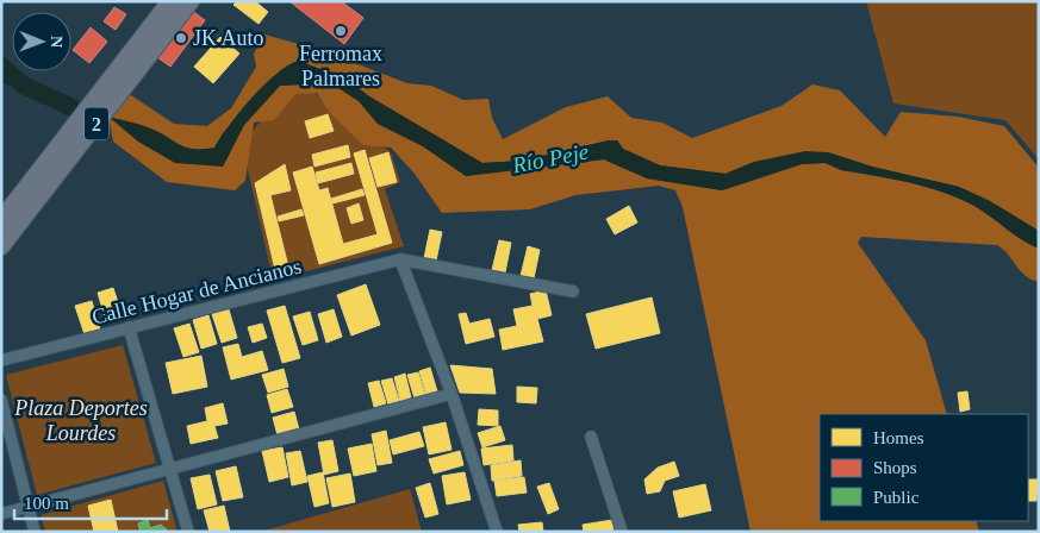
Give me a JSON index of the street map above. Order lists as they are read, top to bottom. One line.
{"streets":{"highway":["2"],"street":["Calle Hogar de Ancianos"]},"water":["Río Peje"],"parks":["Plaza Deportes Lourdes"],"places":["Ferromax Palmares","JK Auto"],"legend":["Homes","Shops","Public"],"scale_bar":"100 m","north":"right"}
